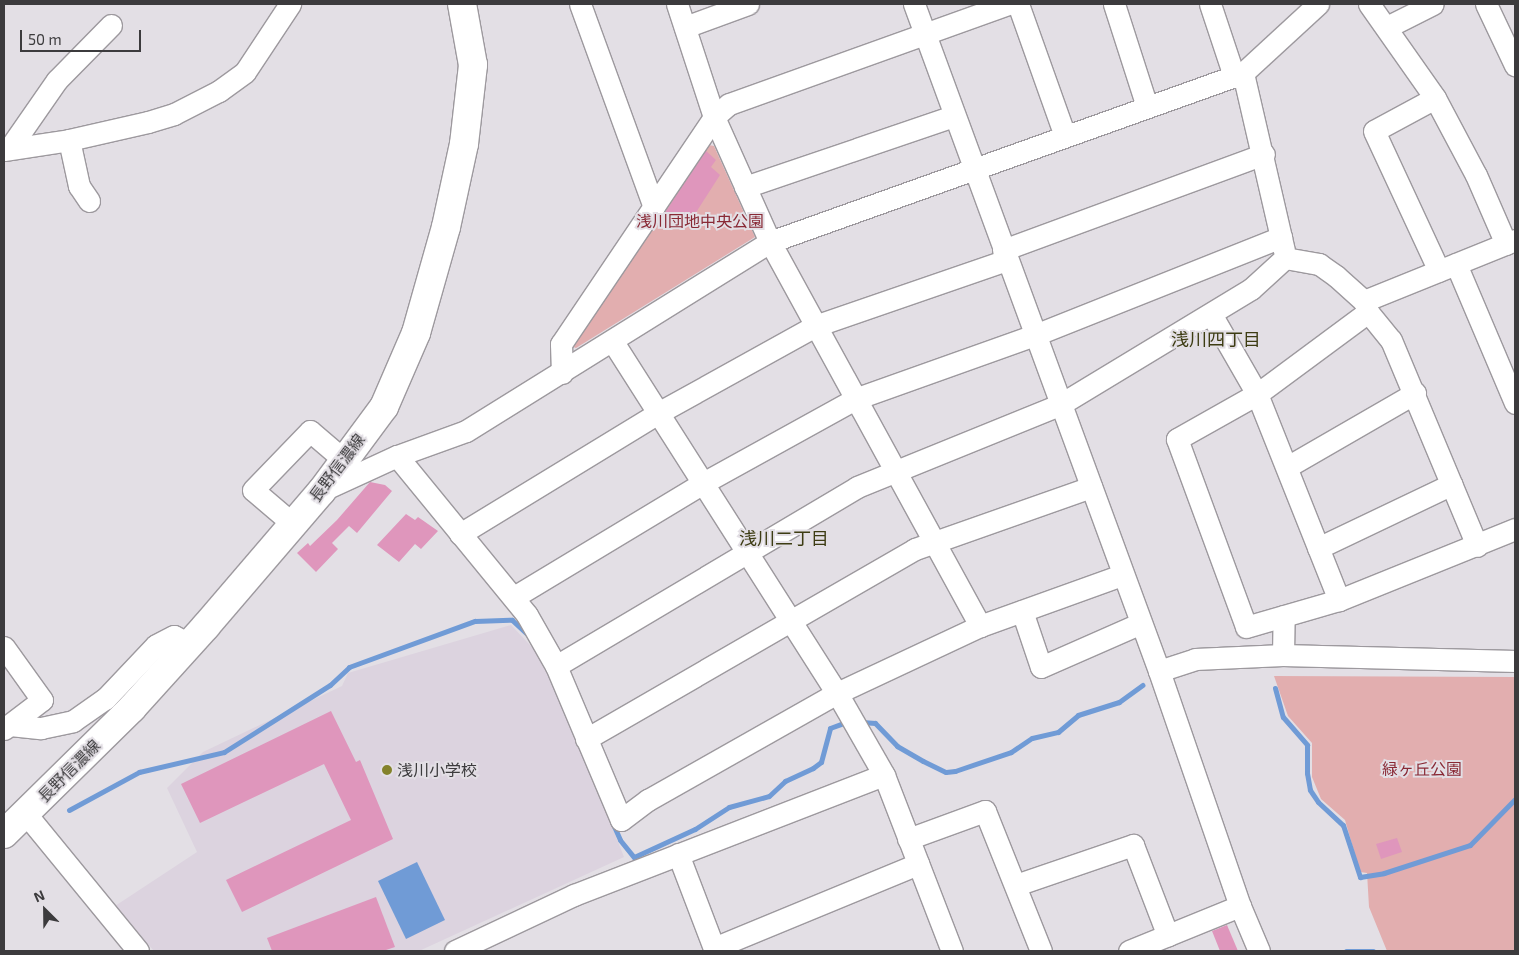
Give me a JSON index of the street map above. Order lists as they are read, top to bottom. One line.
{"streets":{"main road":["長野信濃線"]},"districts":["浅川四丁目","浅川二丁目"],"parks":["浅川団地中央公園","緑ヶ丘公園"],"places":["浅川小学校"],"scale_bar":"50 m","north":"top left"}
